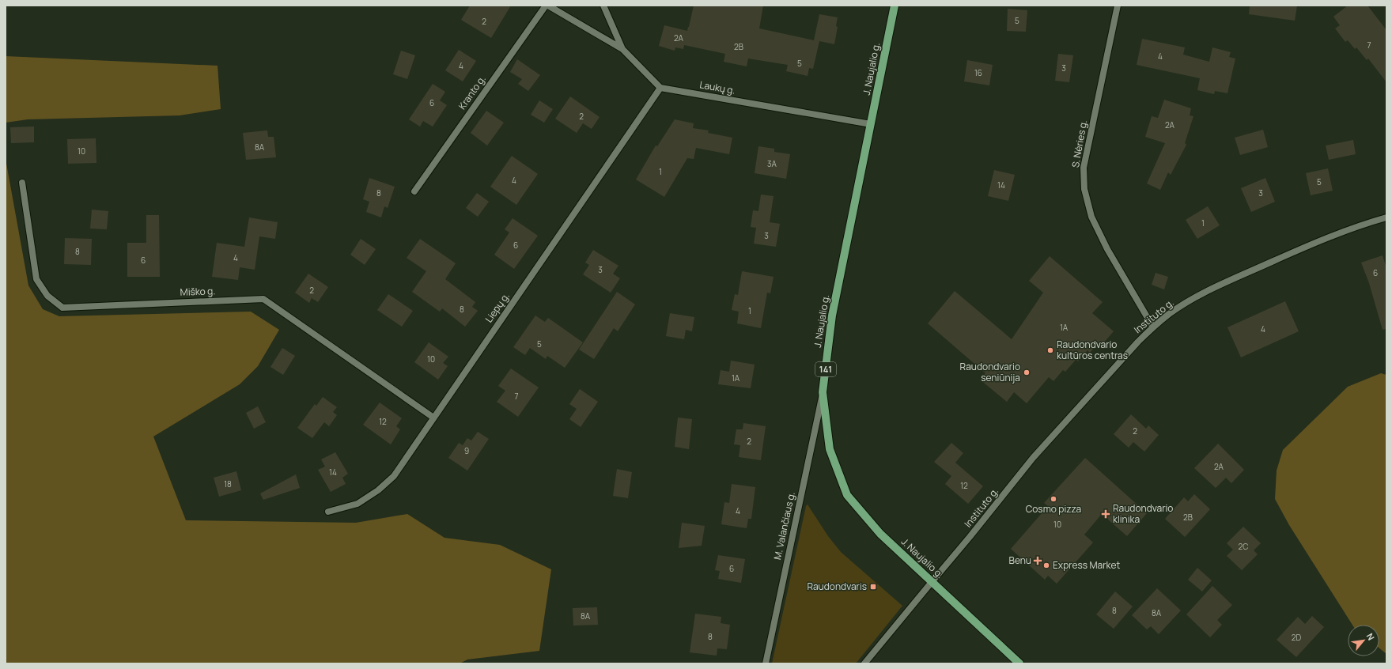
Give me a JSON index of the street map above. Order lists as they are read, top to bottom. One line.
{"streets":{"main road":["J. Naujalio g.","141"],"street":["Laukų g.","Kranto g.","S. Nėries g.","Miško g.","Liepų g.","Instituto g.","M. Valančiaus g."]},"crossings":[["J. Naujalio g.","Laukų g."],["J. Naujalio g.","Instituto g."],["J. Naujalio g.","M. Valančiaus g."],["Laukų g.","Liepų g."],["S. Nėries g.","Instituto g."],["Miško g.","Liepų g."]],"places":{"other":["Raudondvario kultūros centras","Raudondvario seniūnija","Cosmo pizza","Express Market"],"health":["Raudondvario klinika","Benu"],"transit":["Raudondvaris"]},"house_numbers":["5","2","2A","7","2B","4","5","4","3","16","6","2","2A","8A","10","3A","1","4","5","14","8","3","1","3","6","8","4","6","3","6","2","8","1","1A","4","5","10","1A","7","12","2","2","9","2A","14","18","12","4","2B","10","2C","6","8","8A","8A","8","2D"],"north":"top right"}
